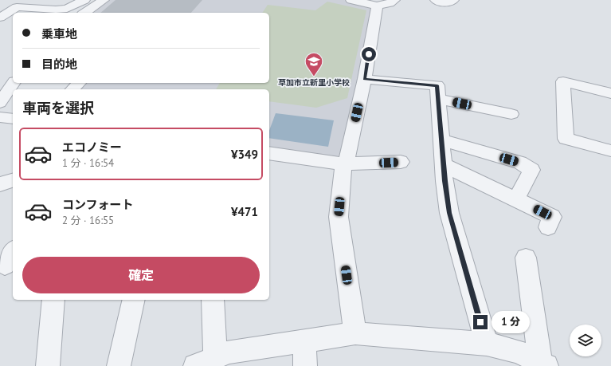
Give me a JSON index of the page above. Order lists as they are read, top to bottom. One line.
{"places":{"school or university":["草加市立新里小学校"]},"page":{"banner":["乗車地","目的地"],"heading":"車両を選択","list":[{"name":"エコノミー","note":"1 分 · 16:54","value":"¥349"},{"name":"コンフォート","note":"2 分 · 16:55","value":"¥471"}],"buttons":"確定","bubble":"1 分"}}
